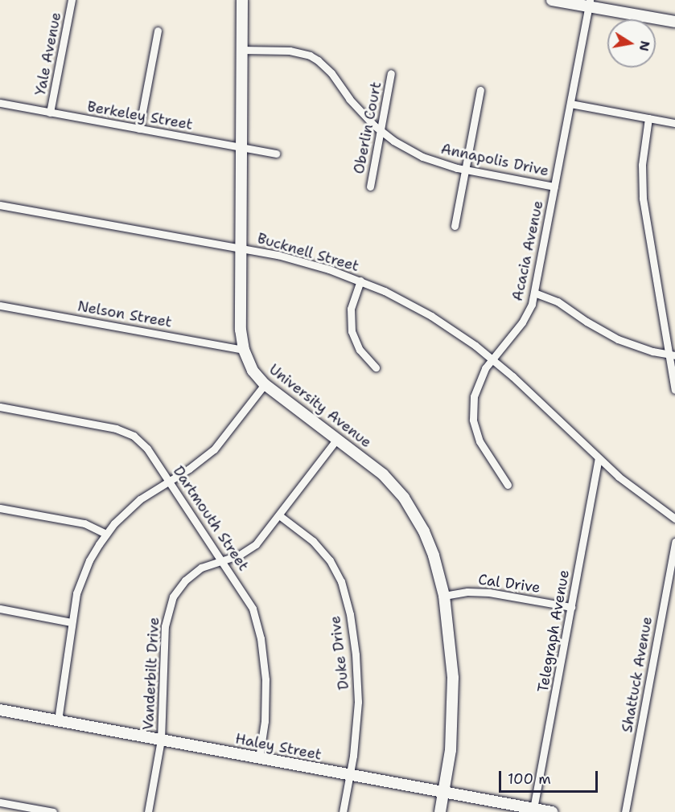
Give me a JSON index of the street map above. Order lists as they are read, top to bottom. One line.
{"streets":{"street":["Yale Avenue","Berkeley Street","Oberlin Court","Annapolis Drive","Acacia Avenue","Bucknell Street","Nelson Street","University Avenue","Dartmouth Street","Cal Drive","Telegraph Avenue","Duke Drive","Vanderbilt Drive","Shattuck Avenue","Haley Street"]},"crossings":[["Yale Avenue","Berkeley Street"],["Berkeley Street","University Avenue"],["Oberlin Court","Annapolis Drive"],["Annapolis Drive","Acacia Avenue"],["Annapolis Drive","University Avenue"],["Acacia Avenue","Bucknell Street"],["Bucknell Street","University Avenue"],["Bucknell Street","Telegraph Avenue"],["Nelson Street","University Avenue"],["University Avenue","Cal Drive"],["University Avenue","Vanderbilt Drive"],["University Avenue","Haley Street"],["Dartmouth Street","Vanderbilt Drive"],["Dartmouth Street","Haley Street"],["Cal Drive","Telegraph Avenue"],["Telegraph Avenue","Haley Street"],["Duke Drive","Vanderbilt Drive"],["Duke Drive","Haley Street"],["Vanderbilt Drive","Haley Street"]],"scale_bar":"100 m","north":"right"}
